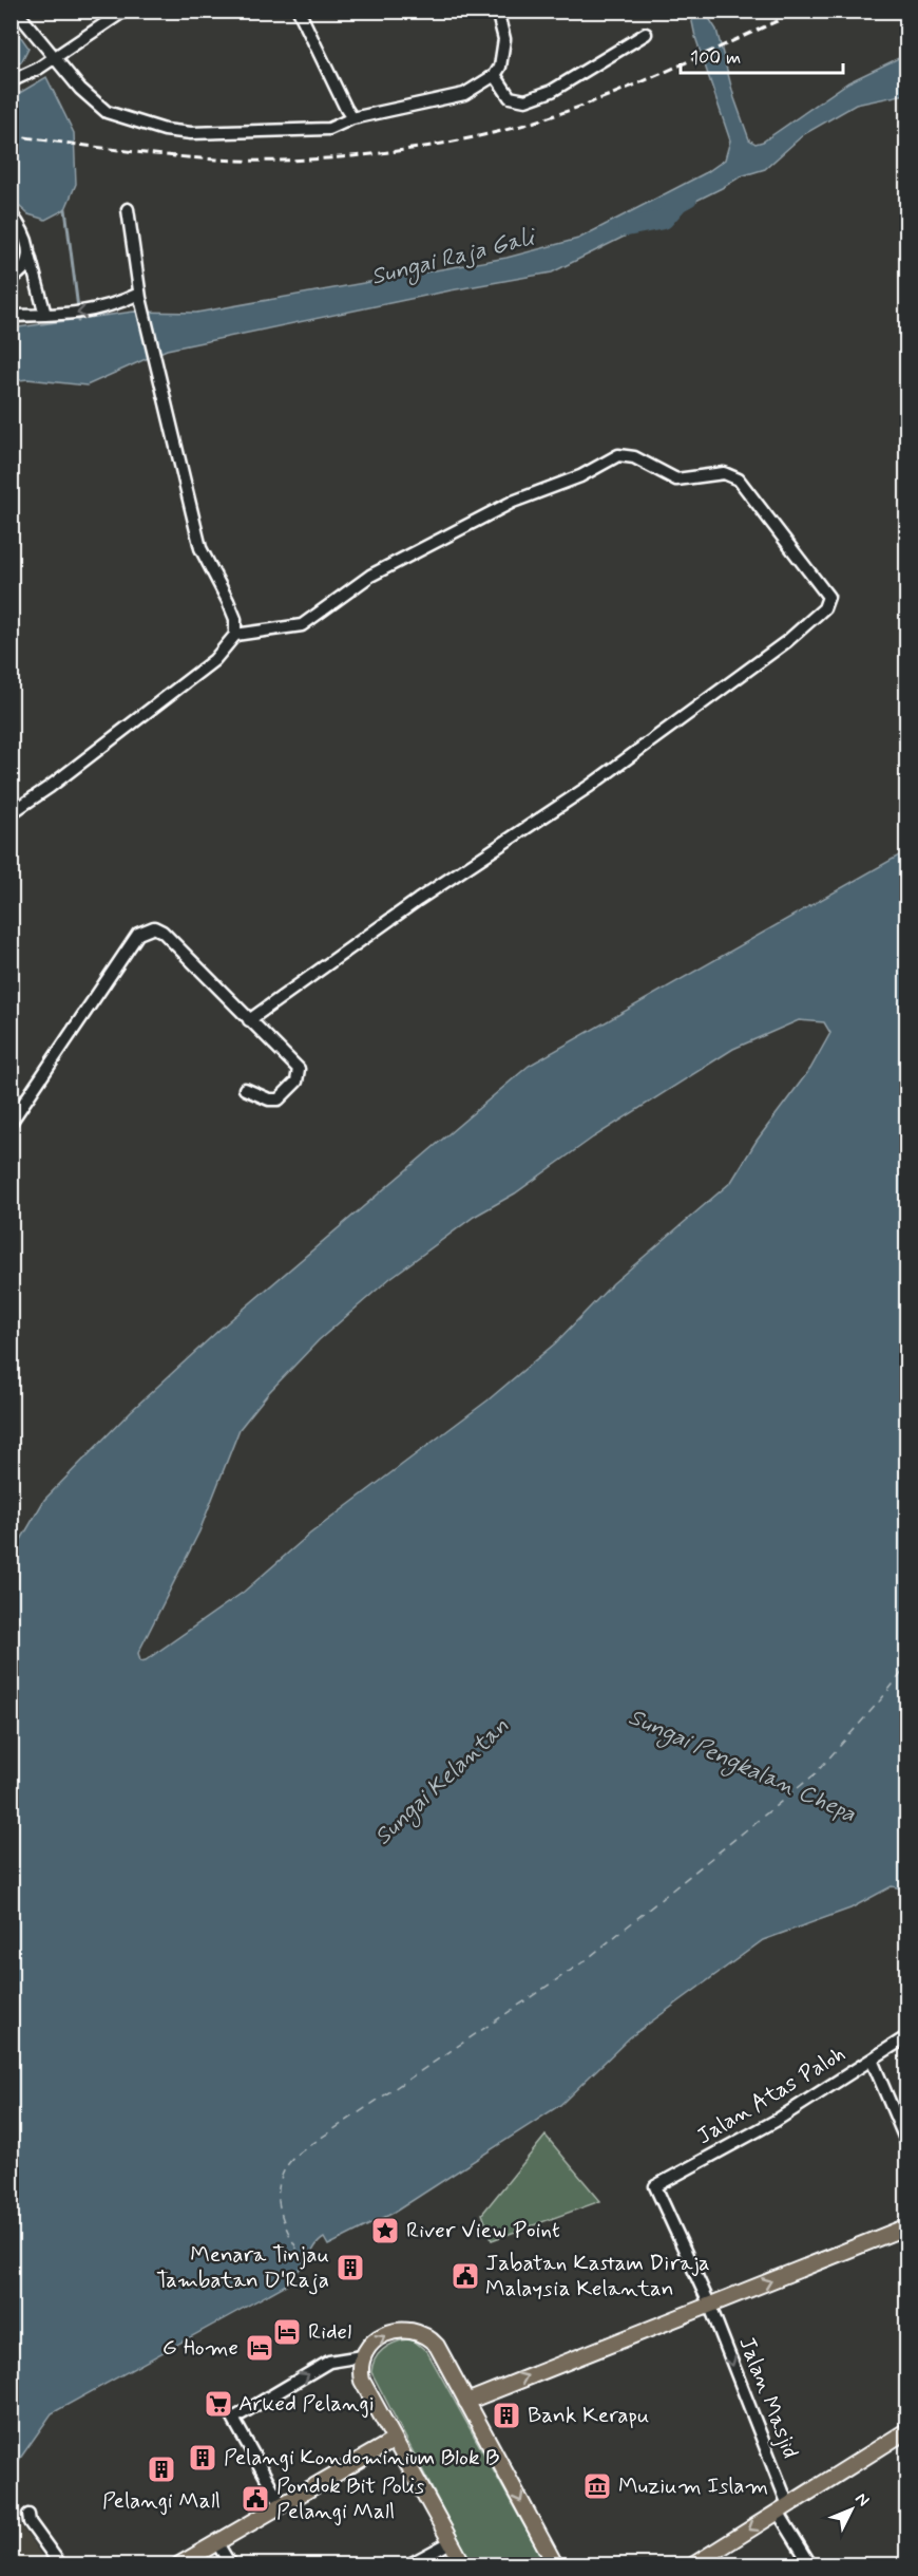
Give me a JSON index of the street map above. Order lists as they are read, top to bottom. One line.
{"streets":{"street":["Jalan Atas Paloh","Jalan Masjid"]},"crossings":[["Jalan Atas Paloh","Jalan Masjid"]],"one_way":["Jalan Masjid"],"water":["Sungai Raja Gali","Sungai Pengkalan Chepa","Sungai Kelantan"],"places":{"place":["River View Point"],"building":["Menara Tinjau Tambatan D'Raja","Bank Kerapu","Pelangi Kondominium Blok B","Pelangi Mall"],"public building":["Jabatan Kastam Diraja Malaysia Kelantan","Pondok Bit Polis Pelangi Mall"],"hotel":["Ridel","G Home"],"supermarket":["Arked Pelangi"],"museum":["Muzium Islam"]},"scale_bar":"100 m","north":"top right"}
